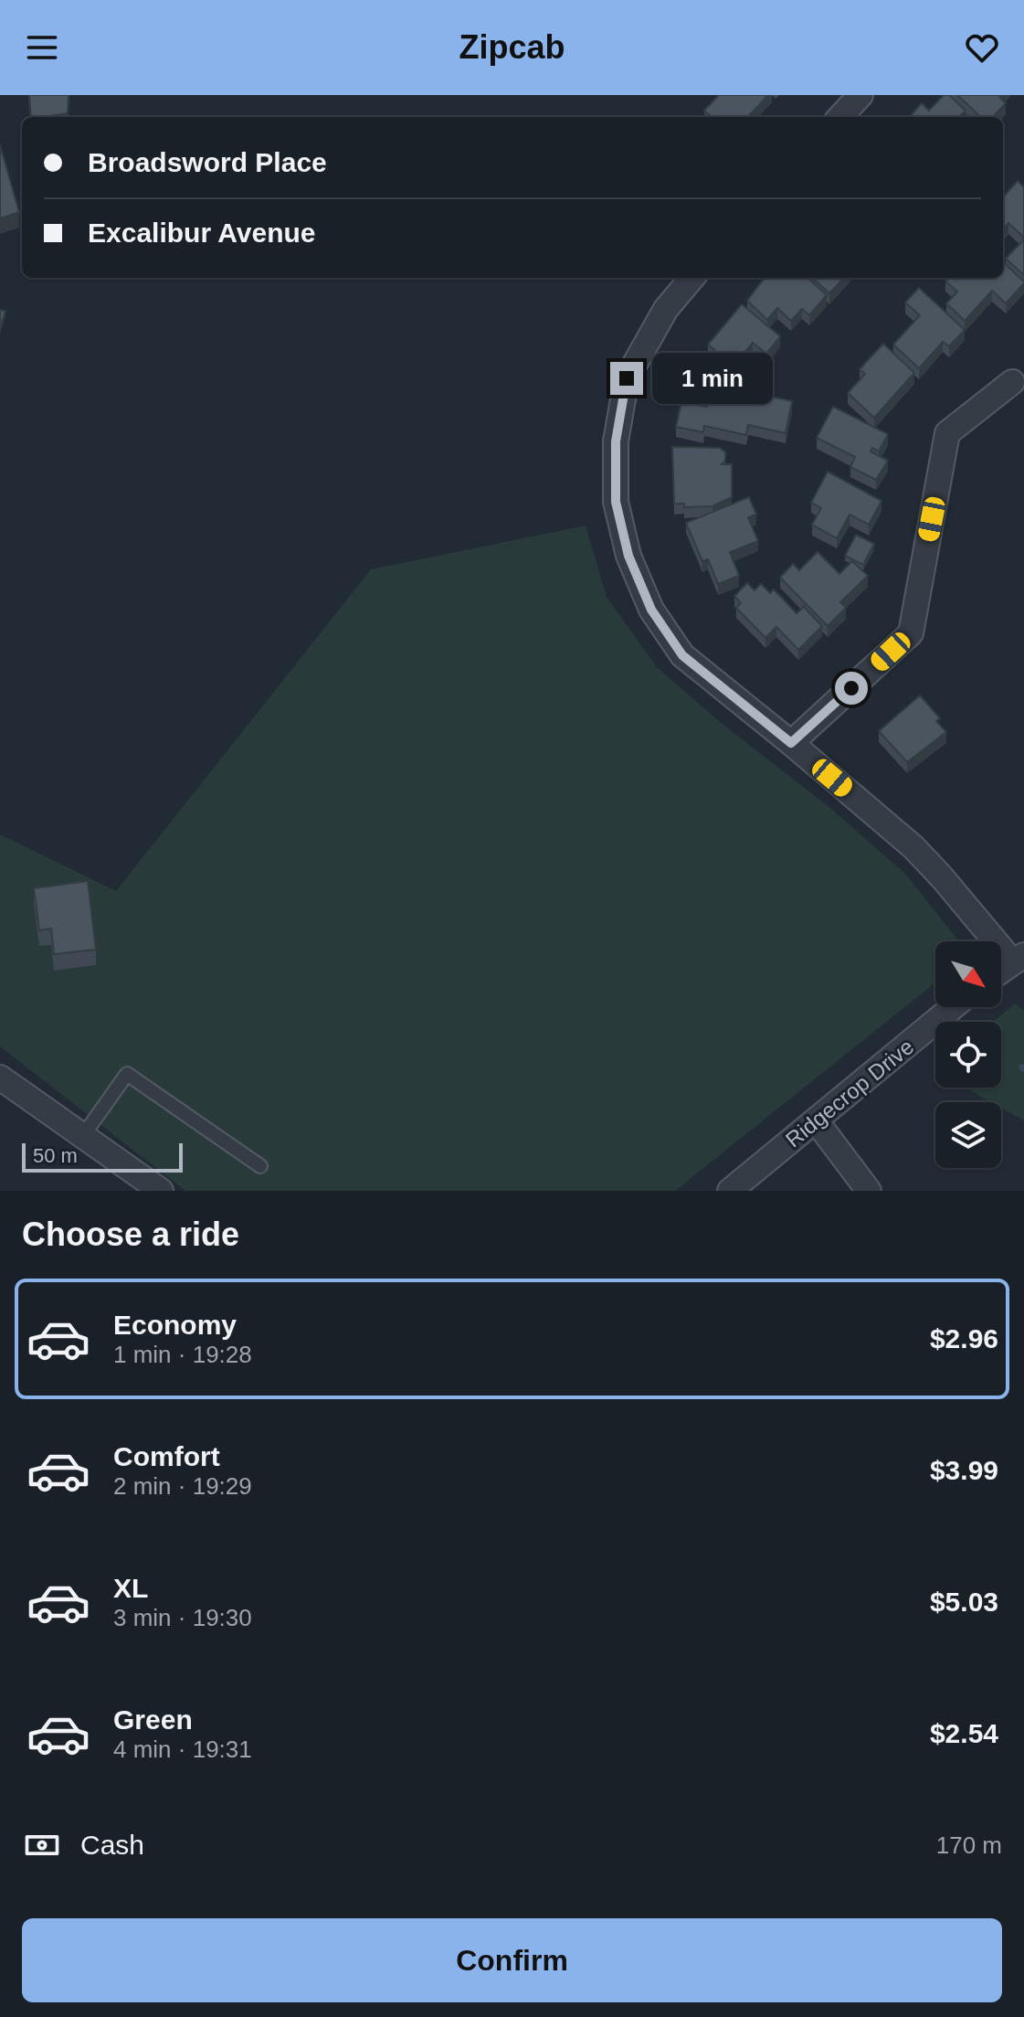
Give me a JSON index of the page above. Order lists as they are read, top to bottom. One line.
{"streets":{"street":["Ridgecrop Drive"]},"scale_bar":"50 m","north":"bottom right","page":{"header":"Zipcab","banner":["Broadsword Place","Excalibur Avenue"],"bubble":"1 min","scale":"50 m","heading":"Choose a ride","list":[{"name":"Economy","note":"1 min · 19:28","value":"$2.96"},{"name":"Comfort","note":"2 min · 19:29","value":"$3.99"},{"name":"XL","note":"3 min · 19:30","value":"$5.03"},{"name":"Green","note":"4 min · 19:31","value":"$2.54"}],"pay":["Cash","170 m"],"buttons":"Confirm"}}
